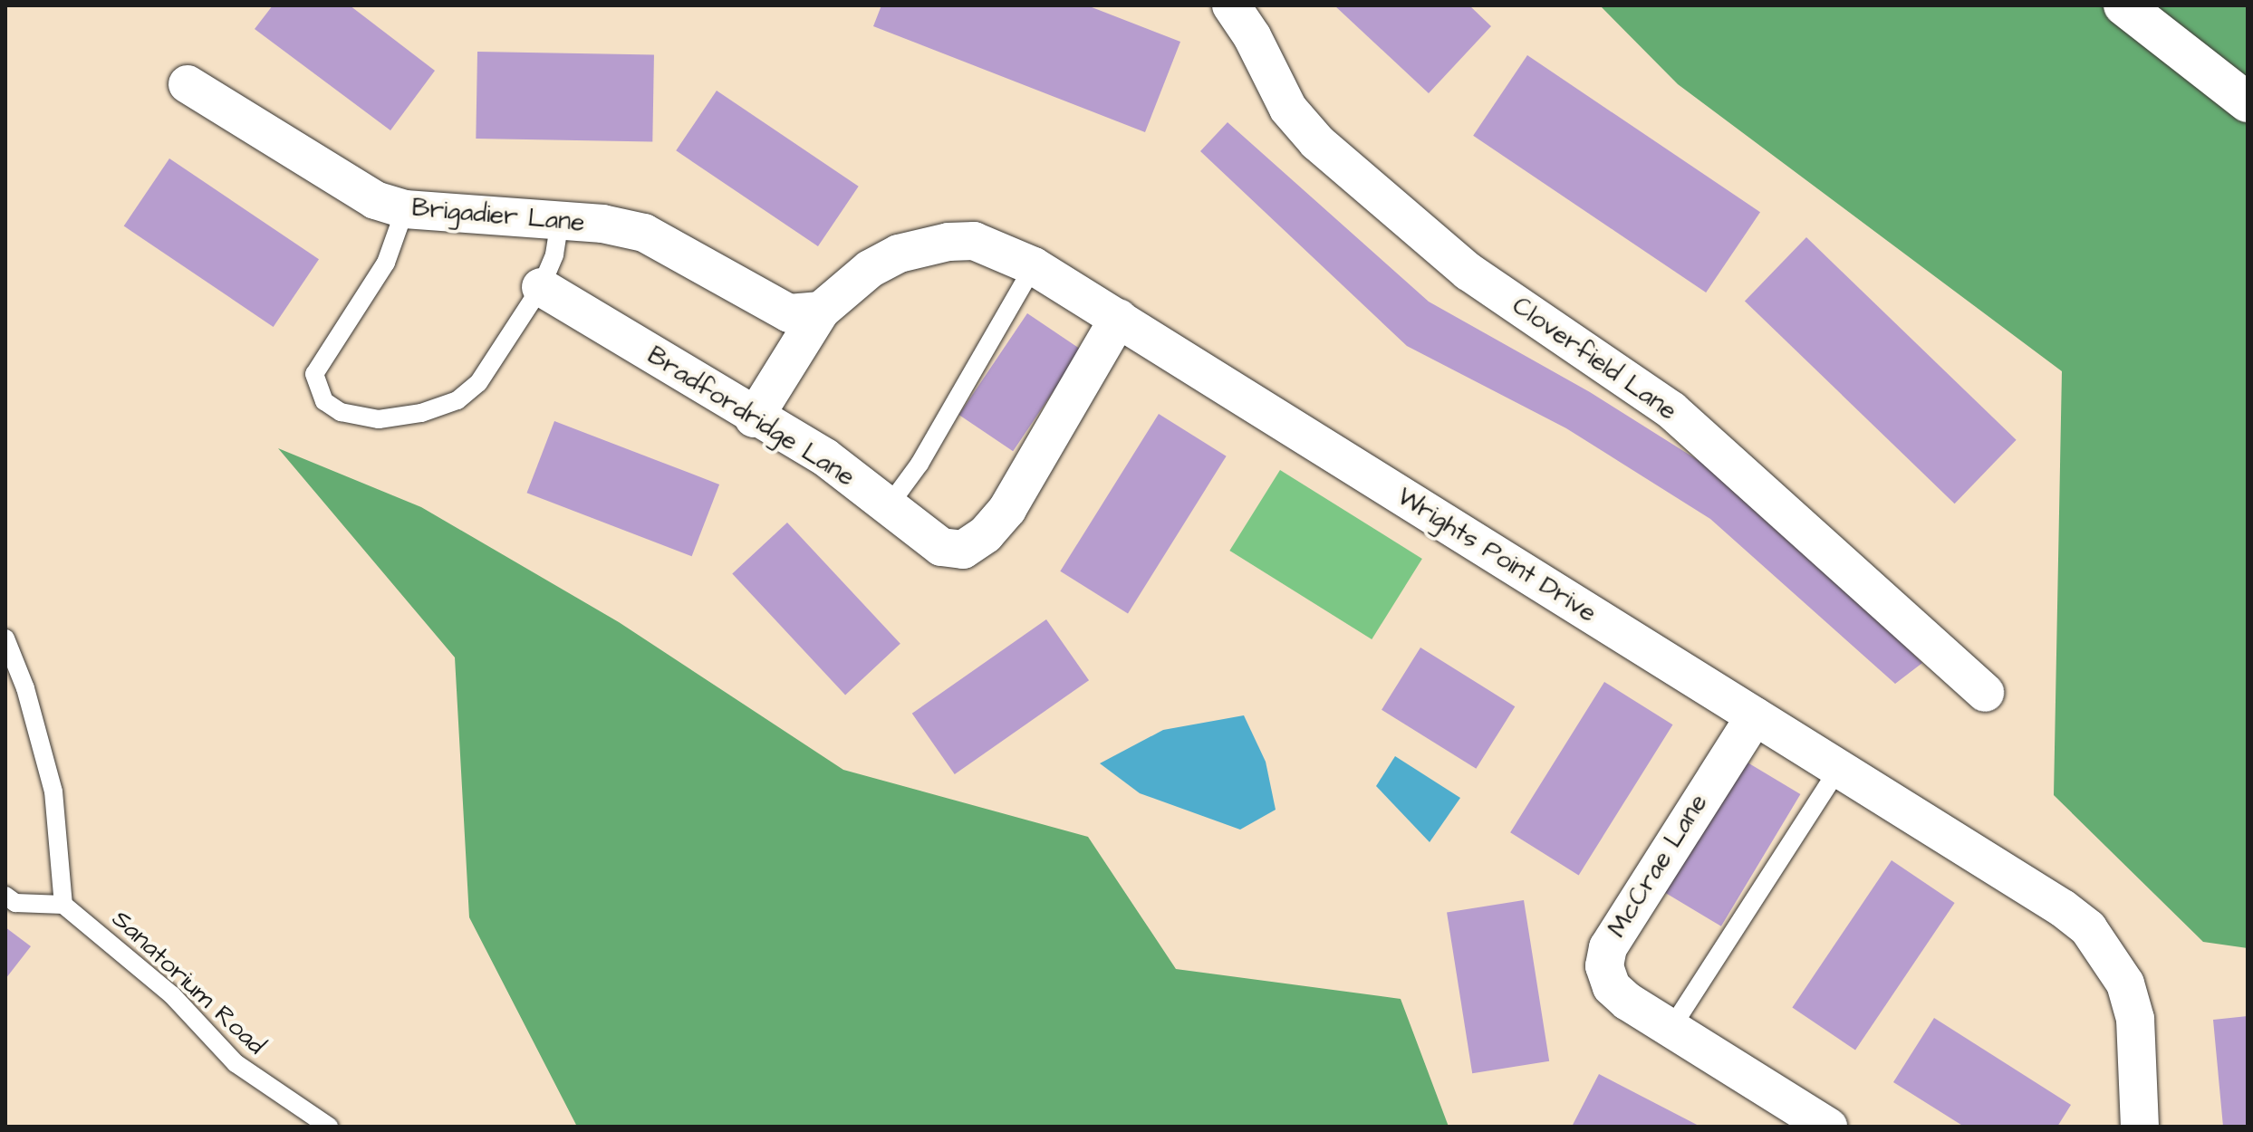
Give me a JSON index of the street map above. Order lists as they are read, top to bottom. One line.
{"streets":{"street":["Brigadier Lane","Cloverfield Lane","Bradfordridge Lane","Wrights Point Drive","McCrae Lane"],"lane":["Sanatorium Road"]},"crossings":[["Brigadier Lane","Wrights Point Drive"],["Bradfordridge Lane","Wrights Point Drive"],["Wrights Point Drive","McCrae Lane"]]}
